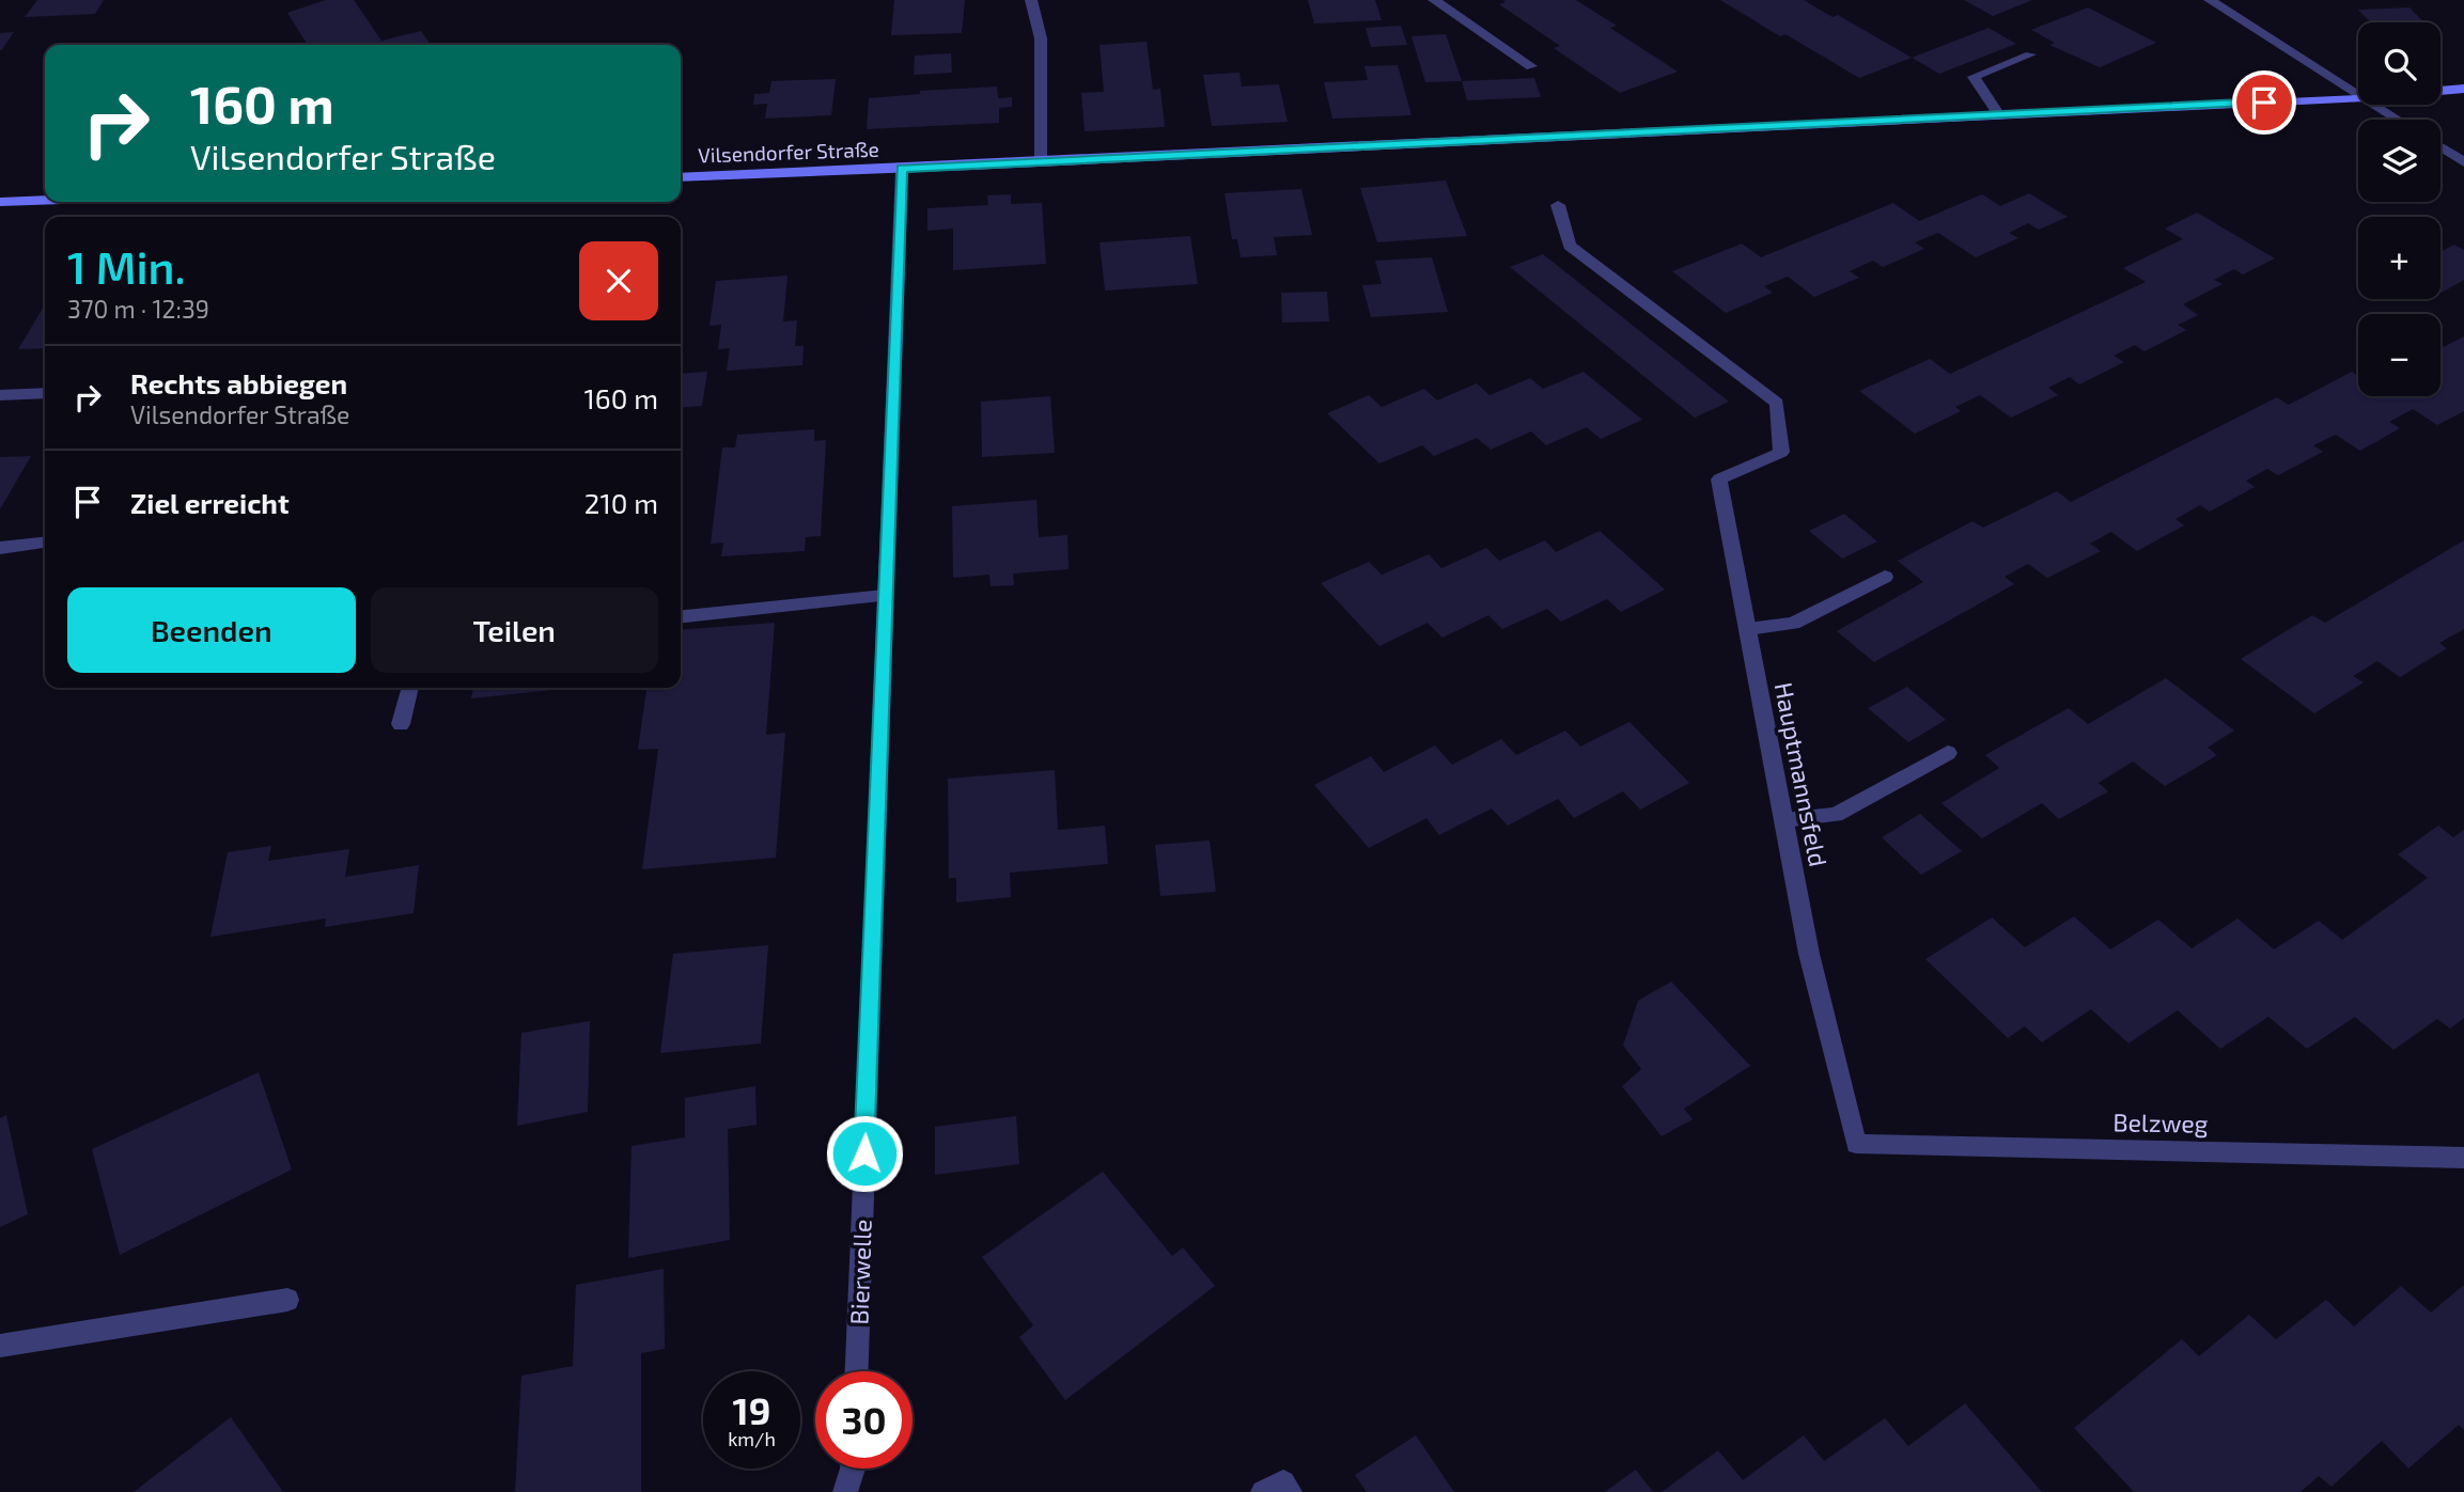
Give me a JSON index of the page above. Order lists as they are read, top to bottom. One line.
{"streets":{"main road":["Vilsendorfer Straße"],"street":["Hauptmannsfeld","Belzweg","Bierwelle"]},"crossings":[["Vilsendorfer Straße","Bierwelle"],["Hauptmannsfeld","Belzweg"]],"page":{"map_buttons":["+","−"],"turn":["160 m","Vilsendorfer Straße"],"heading":["1 Min.","370 m · 12:39"],"list":[{"name":"Rechts abbiegen","note":"Vilsendorfer Straße","value":"160 m"},{"name":"Ziel erreicht","value":"210 m"}],"buttons":["Beenden","Teilen"],"speed":"19 km/h","limit":"30"}}
